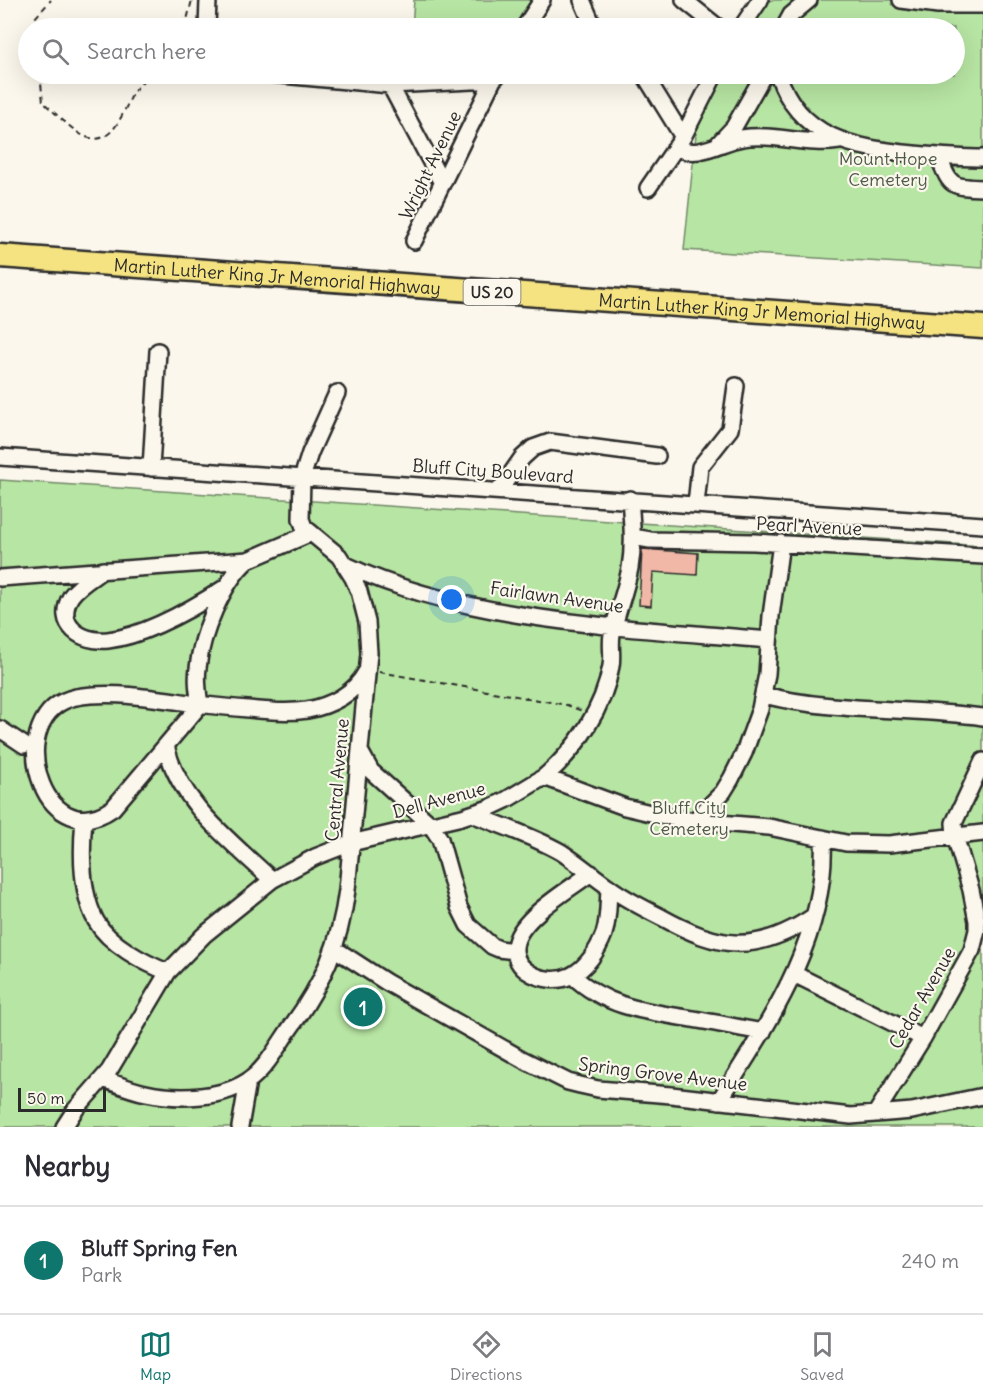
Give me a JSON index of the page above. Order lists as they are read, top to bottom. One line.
{"streets":{"highway":["Martin Luther King Jr Memorial Highway","US 20"],"street":["Wright Avenue","Bluff City Boulevard","Pearl Avenue","Fairlawn Avenue","Central Avenue","Dell Avenue","Cedar Avenue","Spring Grove Avenue"]},"crossings":[["Bluff City Boulevard","Dell Avenue"],["Pearl Avenue","Dell Avenue"],["Fairlawn Avenue","Central Avenue"],["Fairlawn Avenue","Dell Avenue"],["Central Avenue","Dell Avenue"],["Central Avenue","Spring Grove Avenue"],["Cedar Avenue","Spring Grove Avenue"]],"parks":["Mount Hope Cemetery","Bluff City Cemetery"],"scale_bar":"50 m","page":{"search":"Search here","pins":"1","scale":"50 m","heading":"Nearby","list":[{"mark":"1","name":"Bluff Spring Fen","note":"Park","value":"240 m"}],"nav":["Map","Directions","Saved"]}}
